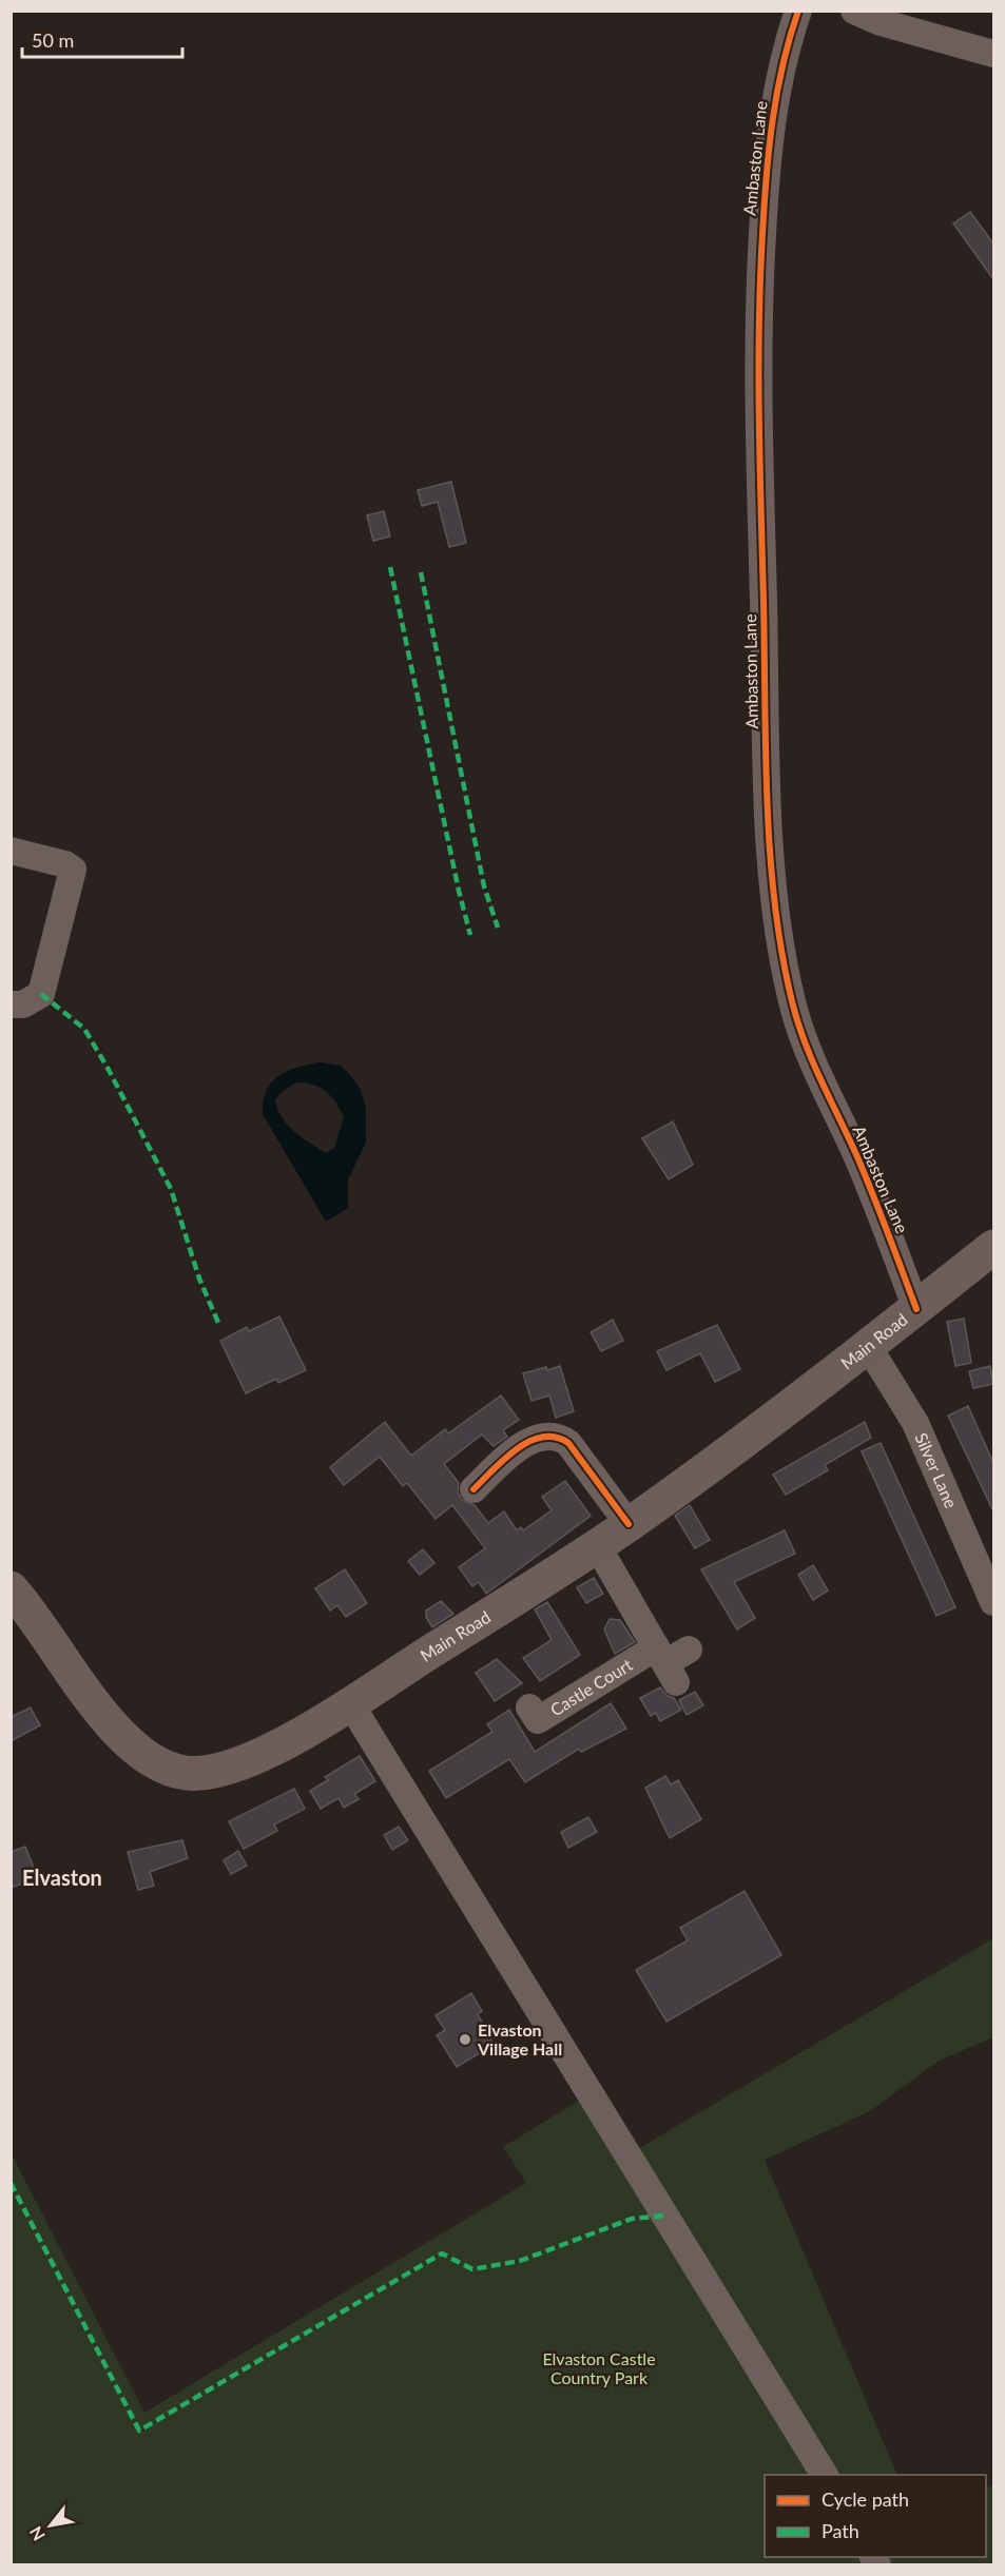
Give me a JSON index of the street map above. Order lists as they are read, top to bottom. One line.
{"streets":{"main road":["Main Road"],"street":["Ambaston Lane","Silver Lane","Castle Court"]},"crossings":[["Ambaston Lane","Main Road"],["Main Road","Silver Lane"],["Main Road","Castle Court"]],"districts":["Elvaston"],"parks":["Elvaston Castle Country Park"],"places":["Elvaston Village Hall"],"legend":["Cycle path","Path"],"scale_bar":"50 m","north":"bottom left"}
